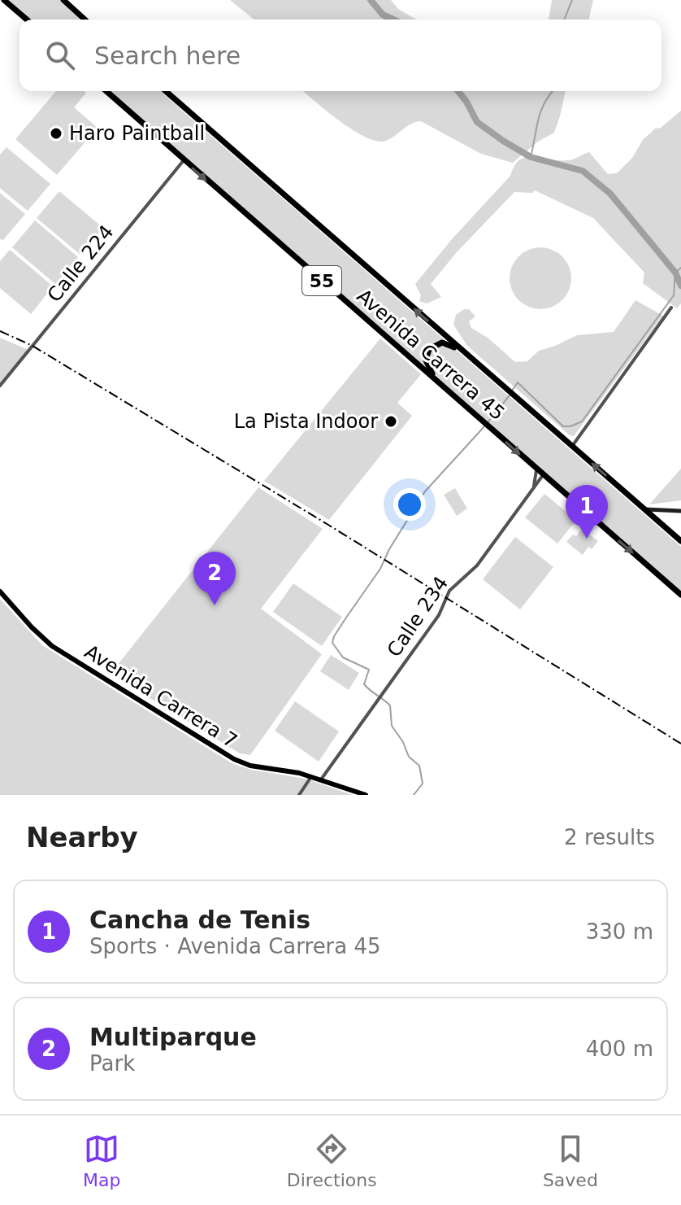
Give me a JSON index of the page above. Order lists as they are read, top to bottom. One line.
{"streets":{"highway":["55","Avenida Carrera 45"],"main road":["Avenida Carrera 7"],"street":["Calle 224","Calle 234"]},"crossings":[["Calle 224","Avenida Carrera 45"],["Avenida Carrera 45","Calle 234"],["Calle 234","Avenida Carrera 7"]],"places":["Haro Paintball","La Pista Indoor"],"page":{"search":"Search here","pins":["1","2"],"heading":["Nearby","2 results"],"list":[{"mark":"1","name":"Cancha de Tenis","note":"Sports · Avenida Carrera 45","value":"330 m"},{"mark":"2","name":"Multiparque","note":"Park","value":"400 m"}],"nav":["Map","Directions","Saved"]}}
